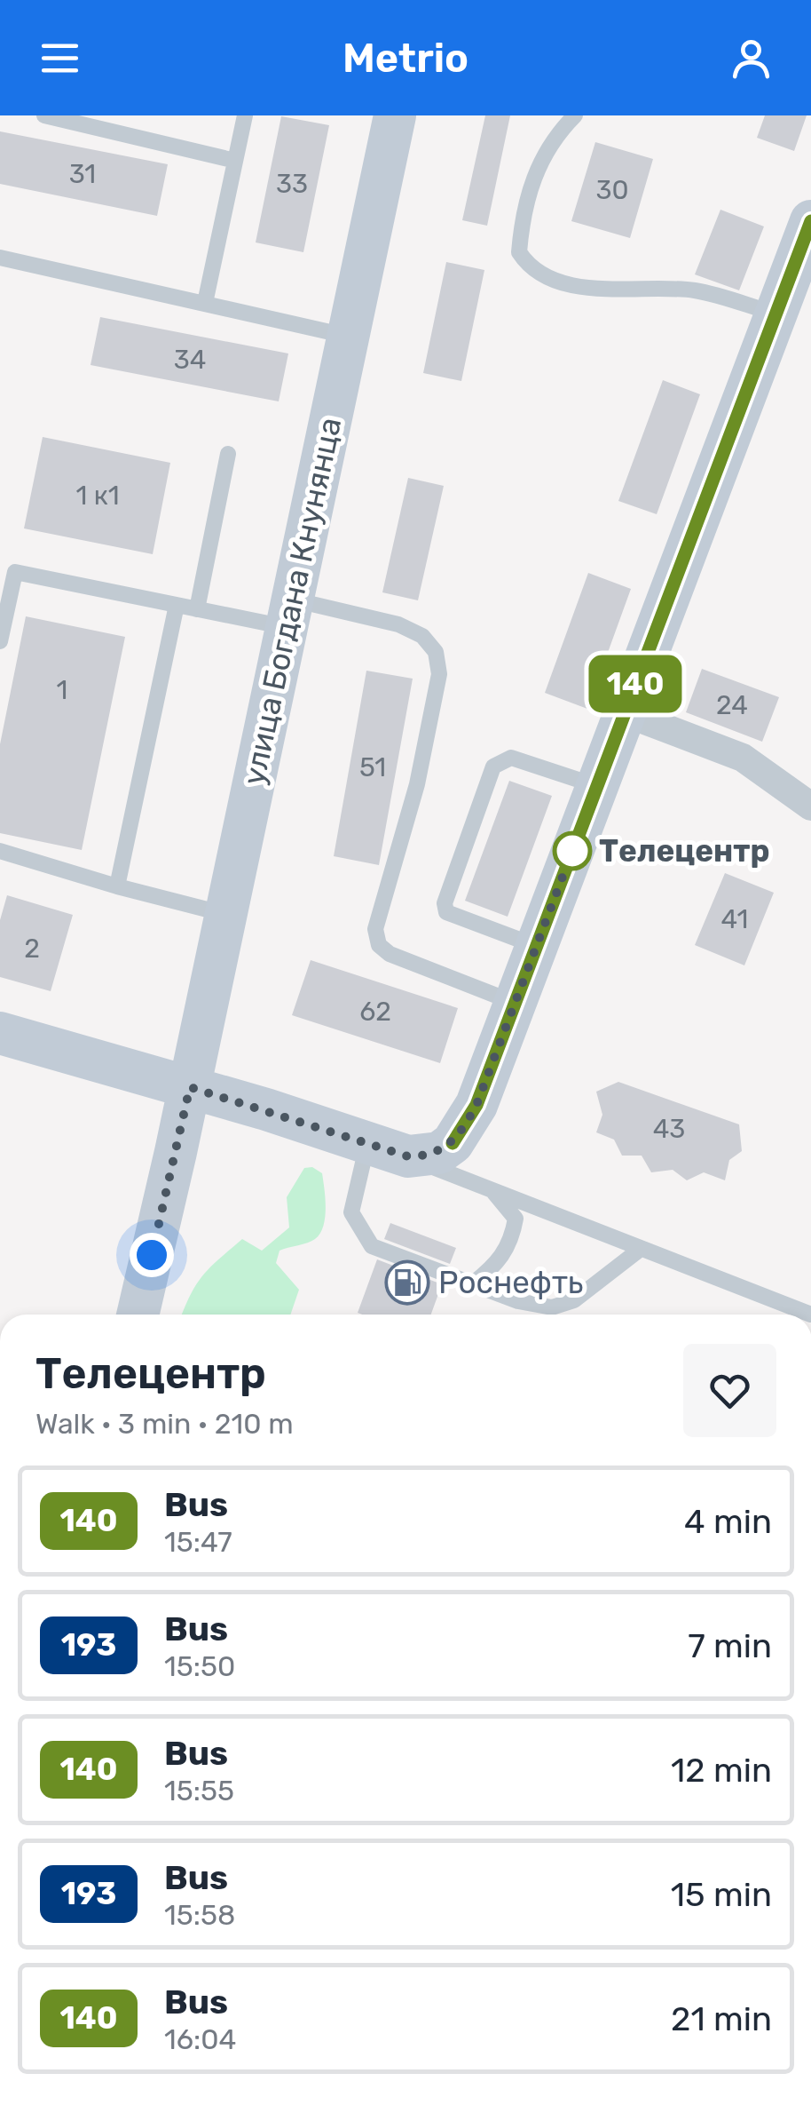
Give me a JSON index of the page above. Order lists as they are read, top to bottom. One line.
{"streets":{"street":["улица Богдана Кнунянца"]},"places":{"other":["Телецентр"],"fuel station":["Роснефть"]},"lines":["bus line 140"],"house_numbers":["31","33","30","34","1 к1","1","24","51","41","2","62","43"],"page":{"header":"Metrio","on_map":"140","heading":["Телецентр","Walk · 3 min · 210 m"],"list":[{"mark":"140","name":"Bus","note":"15:47","value":"4 min"},{"mark":"193","name":"Bus","note":"15:50","value":"7 min"},{"mark":"140","name":"Bus","note":"15:55","value":"12 min"},{"mark":"193","name":"Bus","note":"15:58","value":"15 min"},{"mark":"140","name":"Bus","note":"16:04","value":"21 min"}]}}
